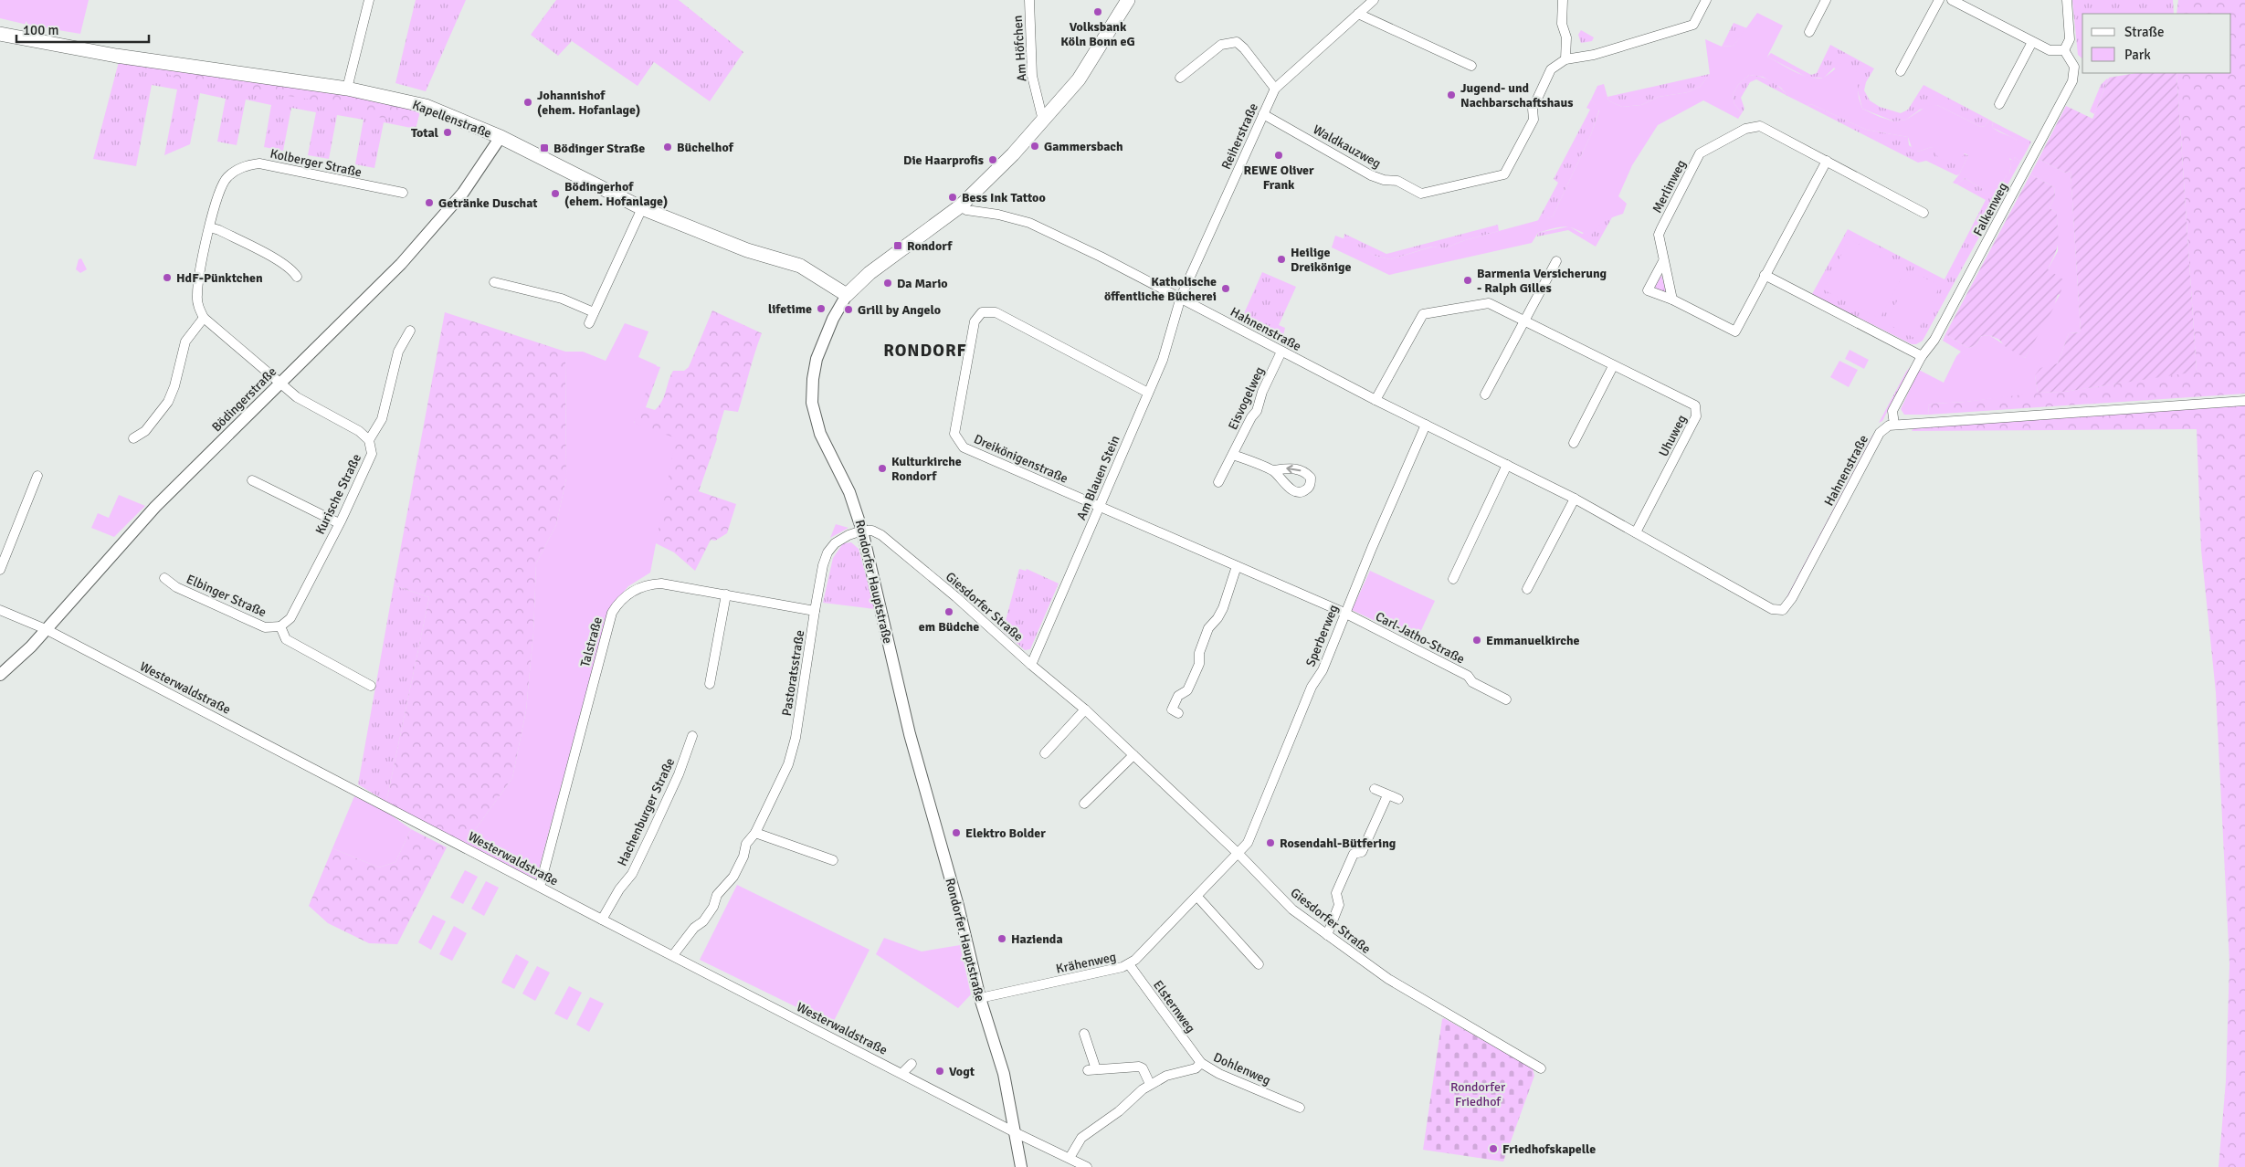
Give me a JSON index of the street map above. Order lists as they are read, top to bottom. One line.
{"streets":{"main road":["Kapellenstraße","Rondorfer Hauptstraße"],"street":["Am Höfchen","Reiherstraße","Waldkauzweg","Kolberger Straße","Merlinweg","Falkenweg","Hahnenstraße","Eisvogelweg","Bödingerstraße","Uhuweg","Dreikönigenstraße","Am Blauen Stein","Kurische Straße","Elbinger Straße","Giesdorfer Straße","Sperberweg","Carl-Jatho-Straße","Talstraße","Pastoratsstraße","Westerwaldstraße","Hachenburger Straße","Krähenweg","Elsternweg","Dohlenweg"]},"crossings":[["Am Höfchen","Rondorfer Hauptstraße"],["Kapellenstraße","Bödingerstraße"],["Kapellenstraße","Rondorfer Hauptstraße"],["Reiherstraße","Waldkauzweg"],["Reiherstraße","Hahnenstraße"],["Reiherstraße","Am Blauen Stein"],["Falkenweg","Hahnenstraße"],["Hahnenstraße","Eisvogelweg"],["Hahnenstraße","Uhuweg"],["Hahnenstraße","Am Blauen Stein"],["Hahnenstraße","Rondorfer Hauptstraße"],["Hahnenstraße","Sperberweg"],["Bödingerstraße","Kurische Straße"],["Bödingerstraße","Westerwaldstraße"],["Dreikönigenstraße","Am Blauen Stein"],["Dreikönigenstraße","Sperberweg"],["Dreikönigenstraße","Carl-Jatho-Straße"],["Am Blauen Stein","Giesdorfer Straße"],["Kurische Straße","Elbinger Straße"],["Rondorfer Hauptstraße","Giesdorfer Straße"],["Rondorfer Hauptstraße","Pastoratsstraße"],["Rondorfer Hauptstraße","Westerwaldstraße"],["Rondorfer Hauptstraße","Krähenweg"],["Giesdorfer Straße","Sperberweg"],["Giesdorfer Straße","Pastoratsstraße"],["Giesdorfer Straße","Krähenweg"],["Sperberweg","Carl-Jatho-Straße"],["Sperberweg","Krähenweg"],["Talstraße","Pastoratsstraße"],["Talstraße","Westerwaldstraße"],["Pastoratsstraße","Westerwaldstraße"],["Westerwaldstraße","Hachenburger Straße"],["Westerwaldstraße","Dohlenweg"],["Krähenweg","Elsternweg"],["Elsternweg","Dohlenweg"]],"districts":["RONDORF"],"parks":["Rondorfer Friedhof"],"places":{"other":["Volksbank Köln Bonn eG","Jugend- und Nachbarschaftshaus","Johannishof (ehem. Hofanlage)","Total","Gammersbach","Büchelhof","REWE Oliver Frank","Die Haarprofis","Bödingerhof (ehem. Hofanlage)","Bess Ink Tattoo","Getränke Duschat","Heilige Dreikönige","HdF-Pünktchen","Barmenia Versicherung - Ralph Gilles","Da Mario","Katholische öffentliche Bücherei","lifetime","Grill by Angelo","Kulturkirche Rondorf","em Büdche","Emmanuelkirche","Elektro Bolder","Rosendahl-Bütfering","Hazienda","Vogt","Friedhofskapelle"],"transit":["Bödinger Straße","Rondorf"]},"legend":["Straße","Park"],"scale_bar":"100 m"}
